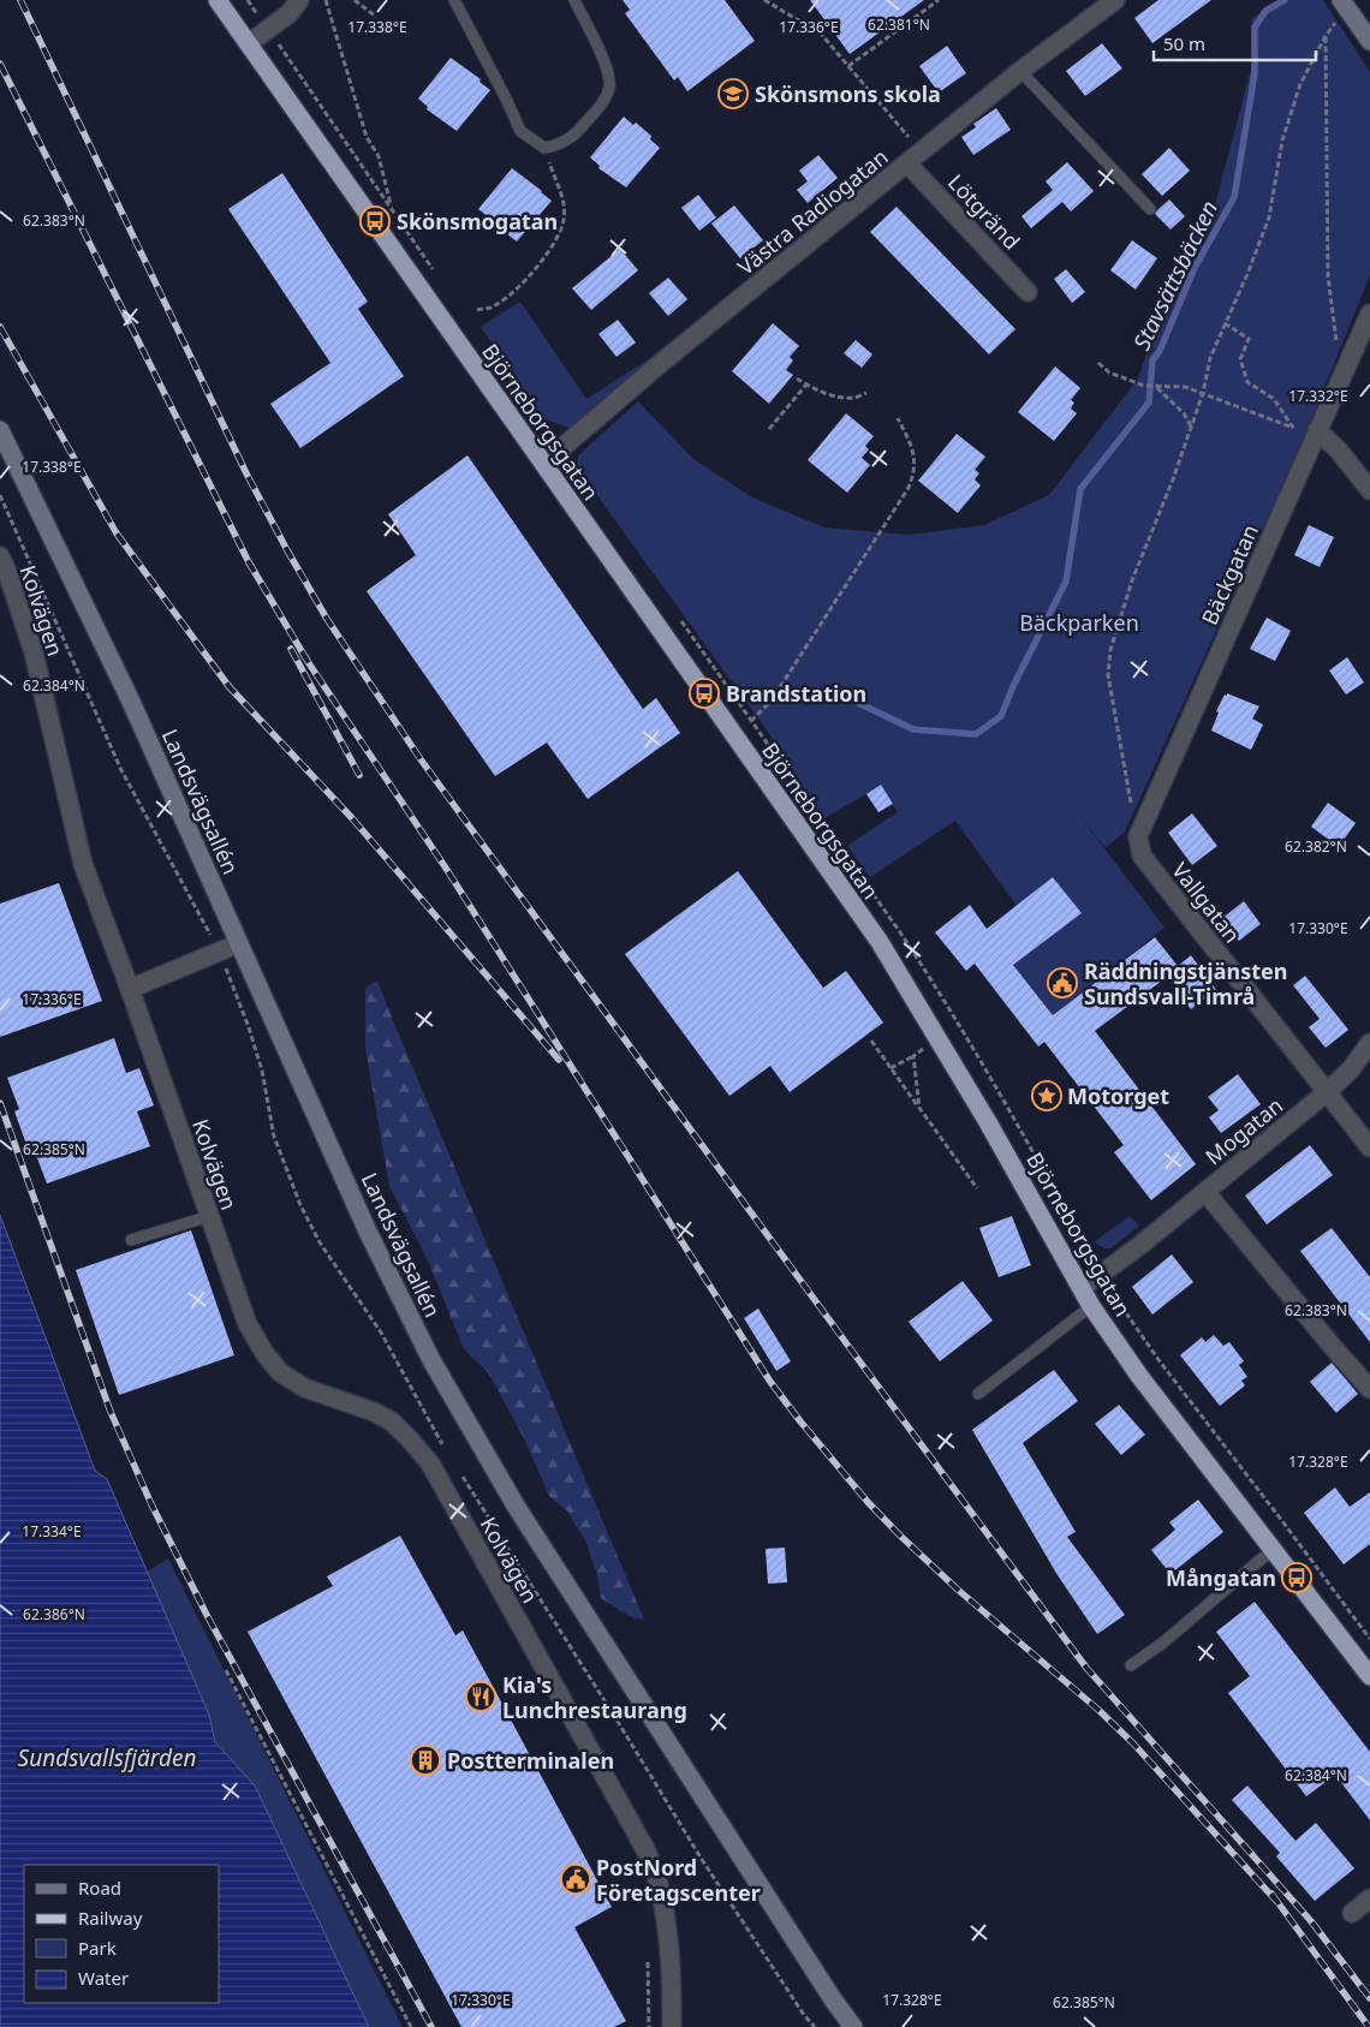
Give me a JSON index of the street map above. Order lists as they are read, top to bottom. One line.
{"streets":{"highway":["Björneborgsgatan"],"main road":["Landsvägsallén"],"street":["Västra Radiogatan","Lötgränd","Bäckgatan","Kolvägen","Vallgatan","Mogatan"]},"crossings":[["Västra Radiogatan","Lötgränd"],["Västra Radiogatan","Björneborgsgatan"],["Björneborgsgatan","Mogatan"],["Bäckgatan","Vallgatan"],["Vallgatan","Mogatan"]],"water":["Stavsättsbäcken","Sundsvallsfjärden"],"parks":["Bäckparken"],"places":{"school or university":["Skönsmons skola"],"bus stop":["Skönsmogatan","Brandstation","Mångatan"],"public building":["Räddningstjänsten Sundsvall-Timrå","PostNord Företagscenter"],"place":["Motorget"],"restaurant":["Kia's Lunchrestaurang"],"building":["Postterminalen"]},"legend":["Road","Railway","Park","Water"],"scale_bar":"50 m","coordinates":["62.381°N","17.338°E","17.336°E","62.383°N","17.332°E","62.384°N","62.382°N","17.330°E","62.385°N","17.328°E","17.334°E","62.386°N"]}
